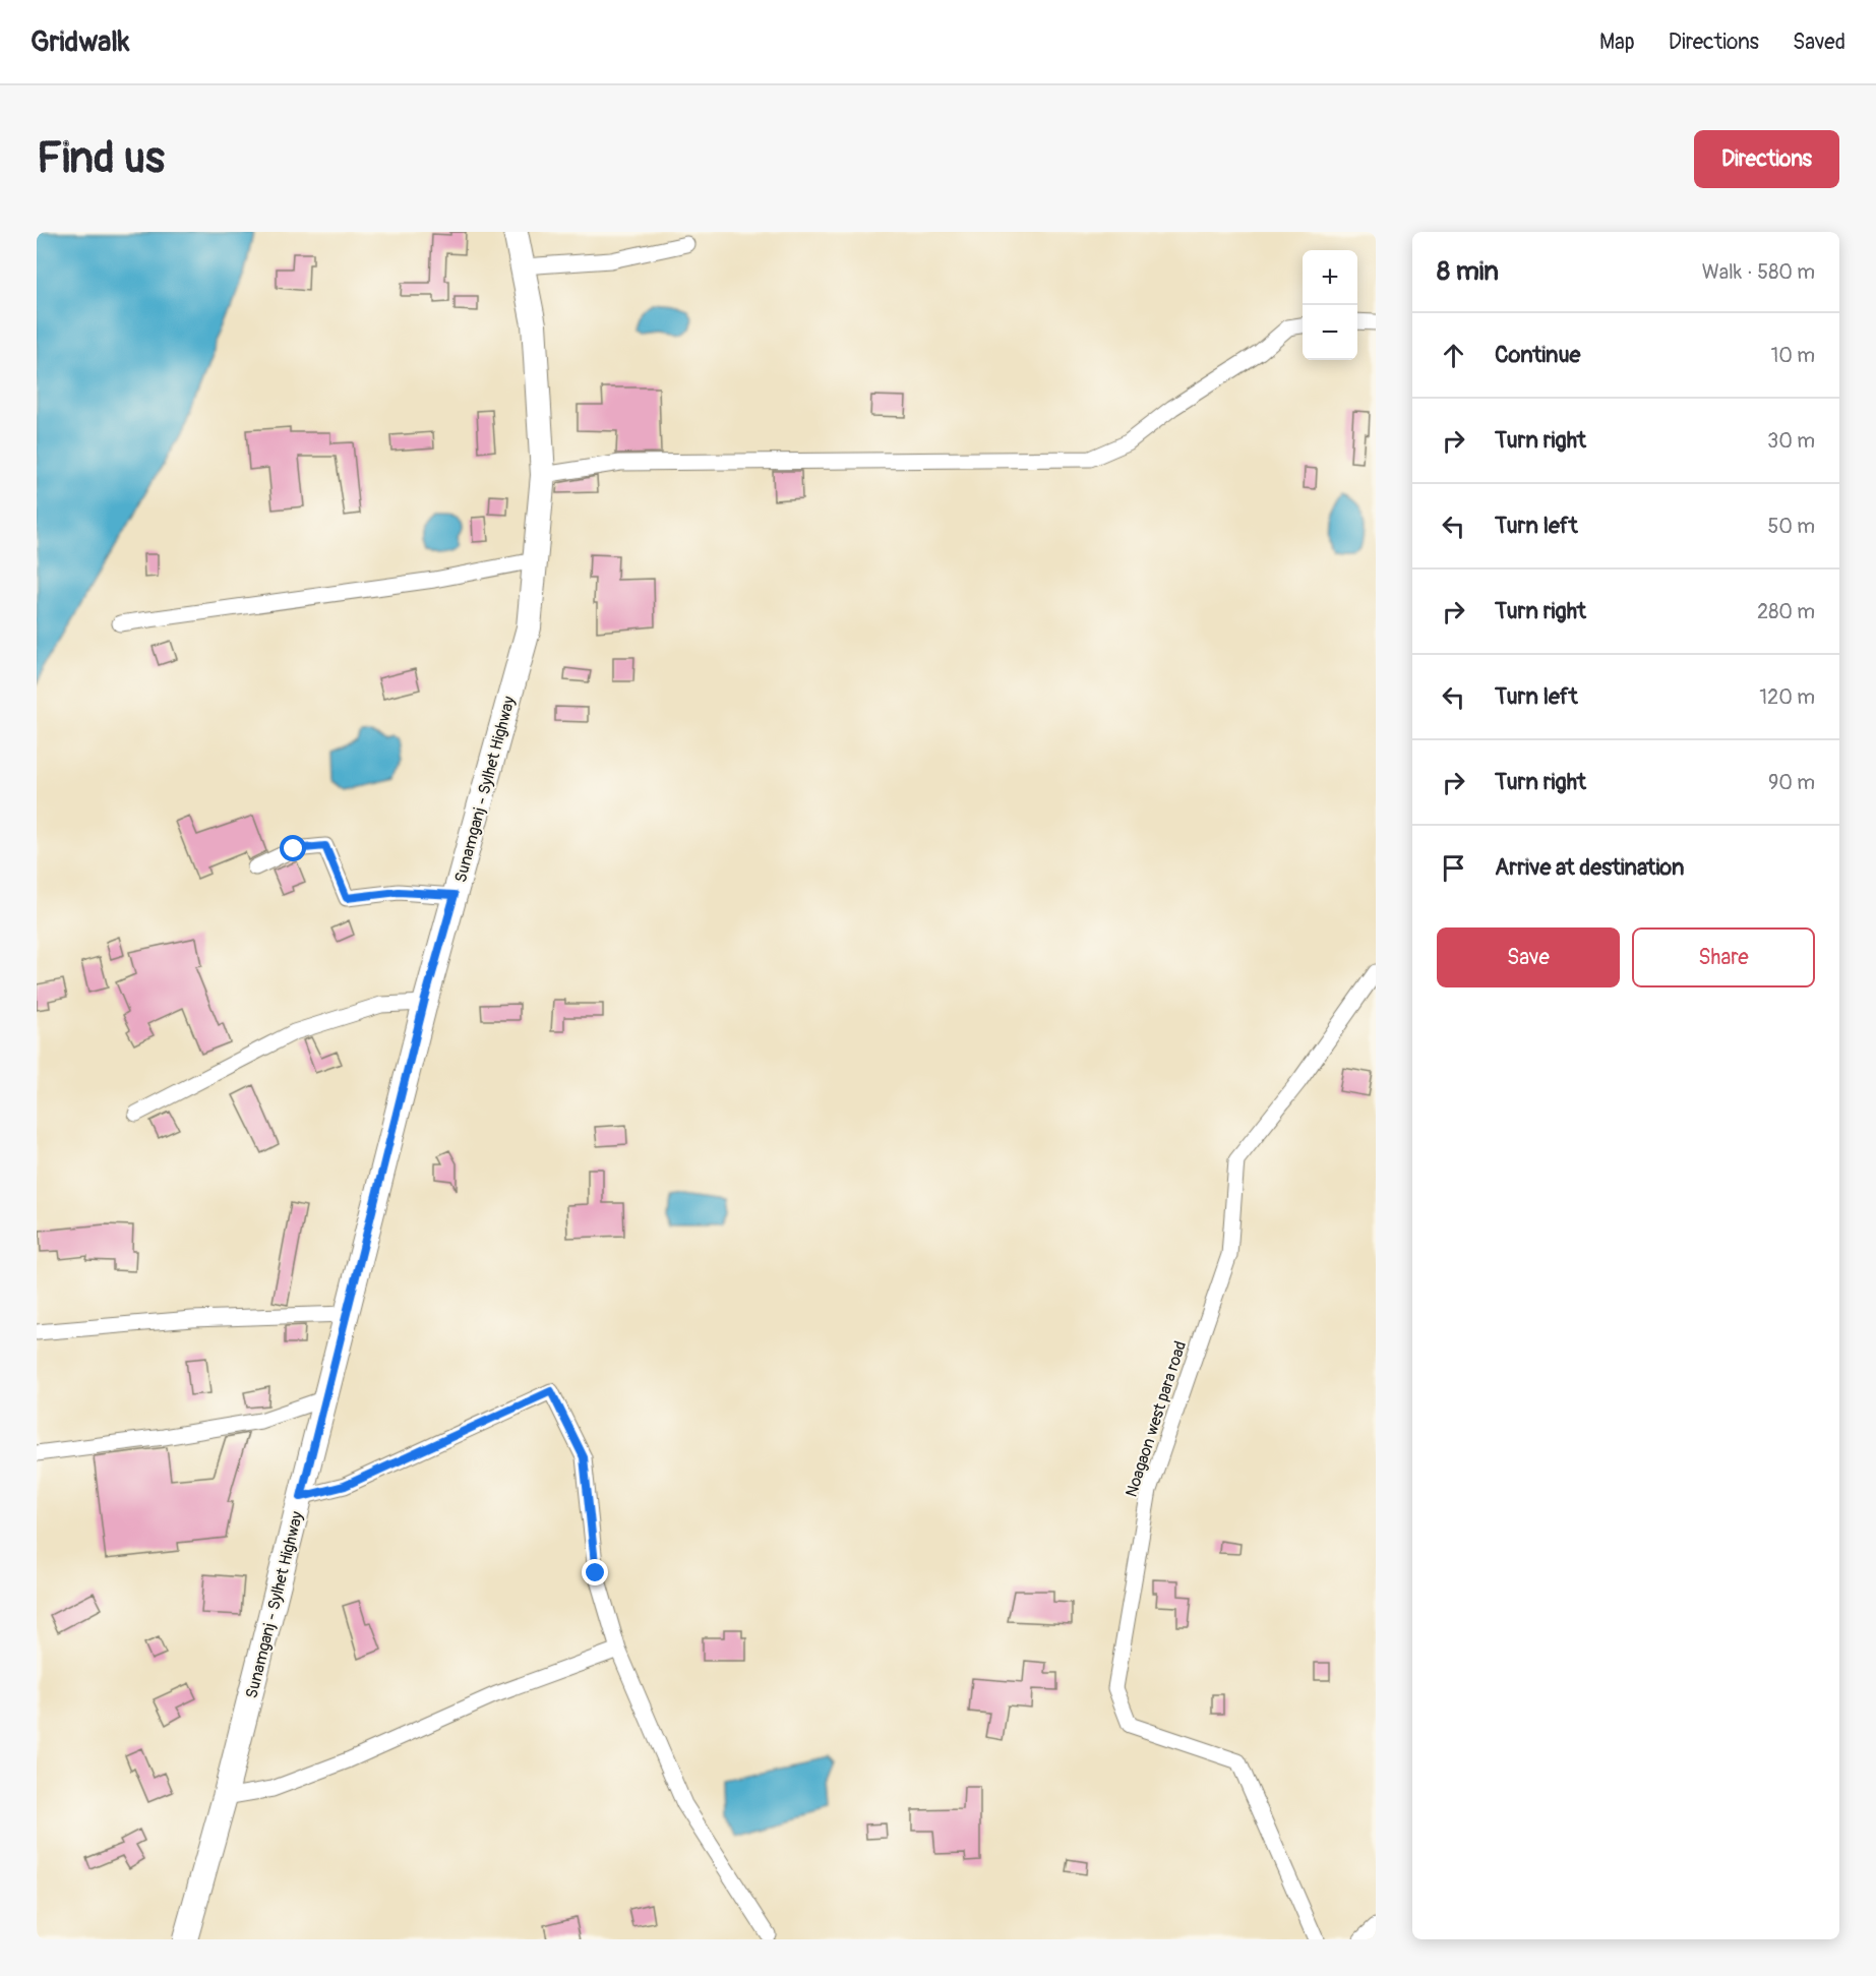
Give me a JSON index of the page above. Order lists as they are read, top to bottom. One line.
{"streets":{"main road":["Sunamganj - Sylhet Highway"],"street":["Noagaon west para road"]},"page":{"header":"Gridwalk","nav":["Map","Directions","Saved"],"buttons":["Directions",["Save","Share"]],"title":"Find us","heading":["8 min","Walk · 580 m"],"map_buttons":["+","−"],"list":[["Continue","10 m"],["Turn right","30 m"],["Turn left","50 m"],["Turn right","280 m"],["Turn left","120 m"],["Turn right","90 m"],"Arrive at destination"]}}
